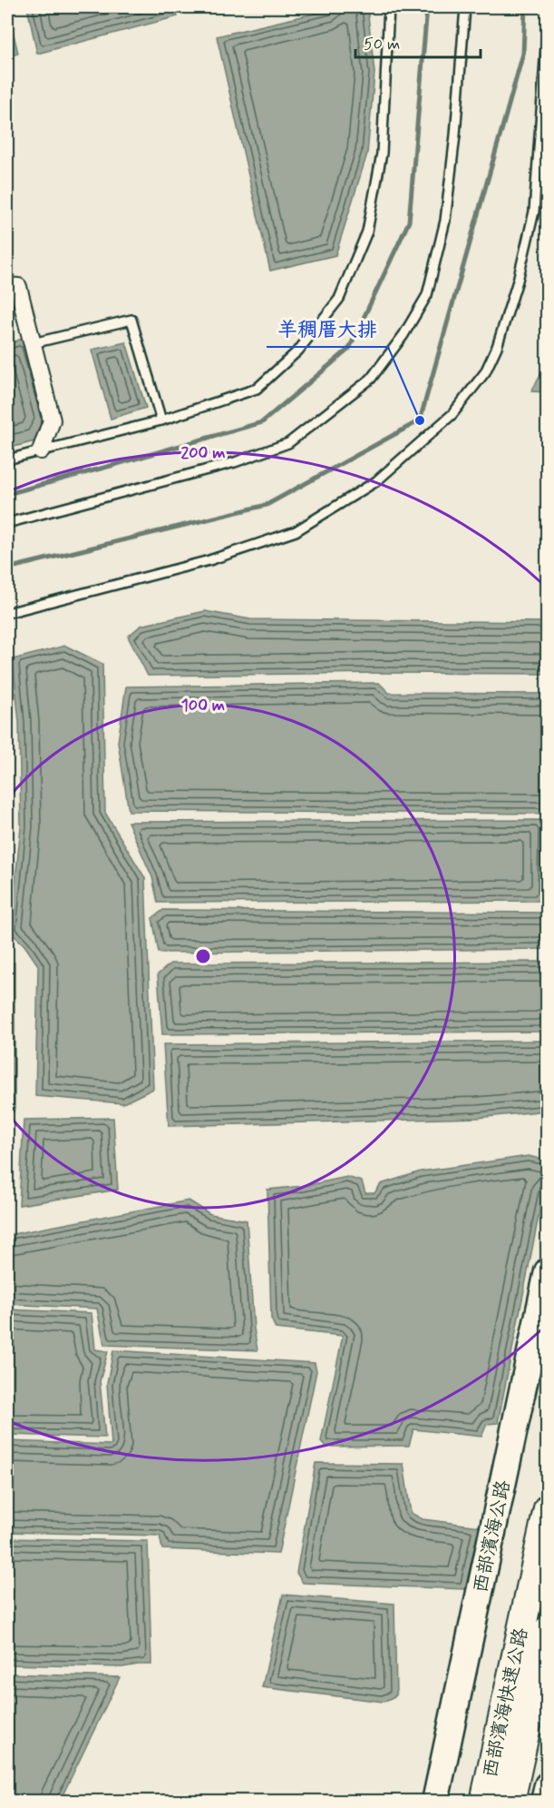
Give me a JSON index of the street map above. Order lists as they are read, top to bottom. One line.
{"streets":{"highway":["西部濱海快速公路"],"main road":["西部濱海公路"]},"places":["羊稠厝大排"],"scale_bar":"50 m","rings":["200 m","100 m"]}
